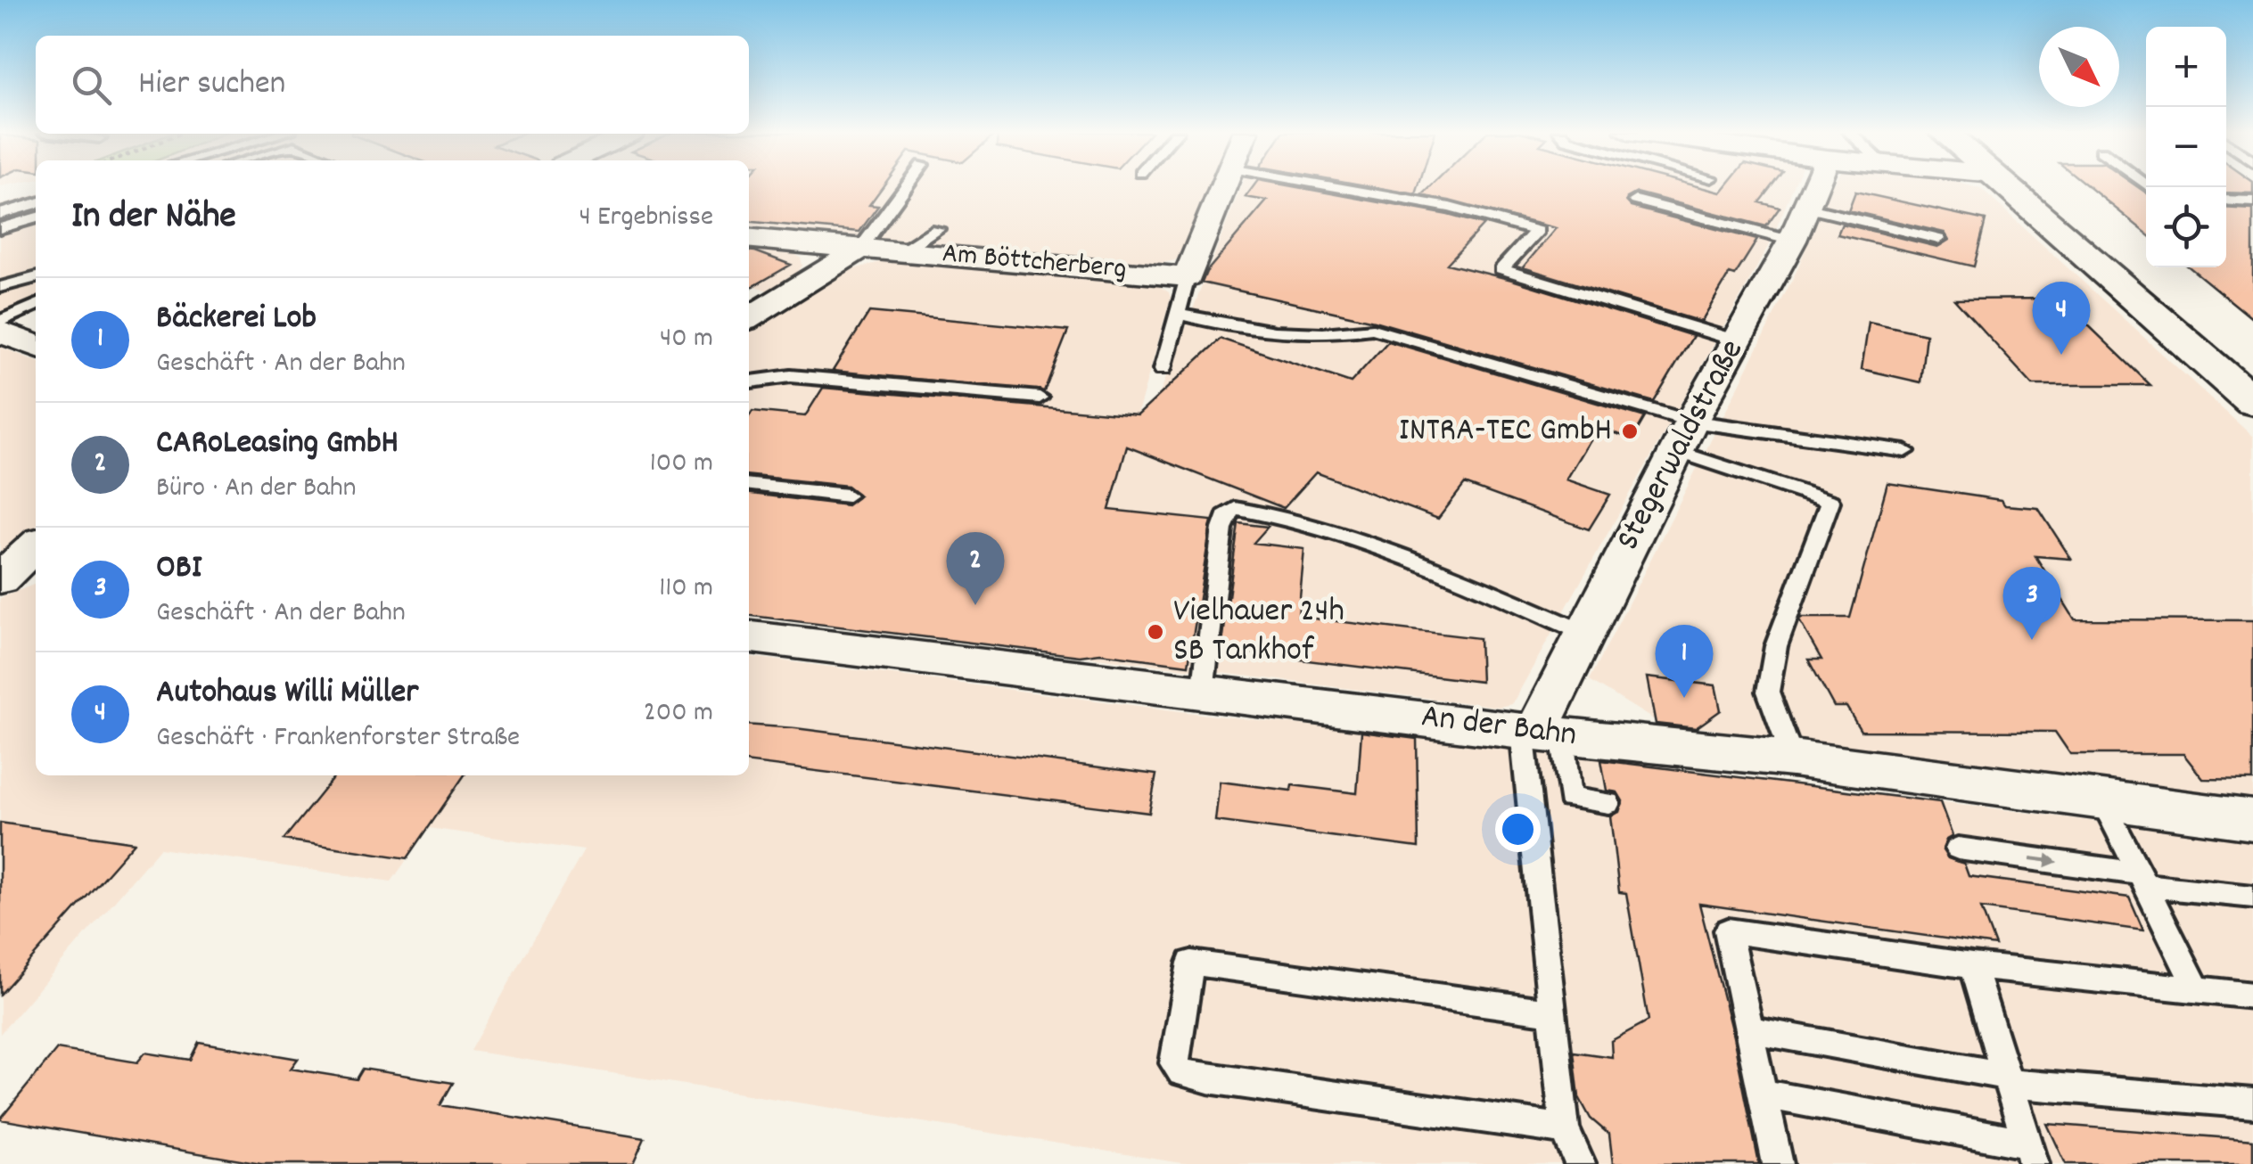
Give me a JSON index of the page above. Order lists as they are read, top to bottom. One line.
{"streets":{"street":["Am Böttcherberg","Stegerwaldstraße","An der Bahn"]},"crossings":[["Stegerwaldstraße","An der Bahn"]],"places":["INTRA-TEC GmbH","Vielhauer 24h SB Tankhof"],"north":"bottom right","page":{"map_buttons":["+","−"],"search":"Hier suchen","heading":["In der Nähe","4 Ergebnisse"],"list":[{"mark":"1","name":"Bäckerei Lob","note":"Geschäft · An der Bahn","value":"40 m"},{"mark":"2","name":"CARoLeasing GmbH","note":"Büro · An der Bahn","value":"100 m"},{"mark":"3","name":"OBI","note":"Geschäft · An der Bahn","value":"110 m"},{"mark":"4","name":"Autohaus Willi Müller","note":"Geschäft · Frankenforster Straße","value":"200 m"}],"pins":["4","2","3","1"]}}
